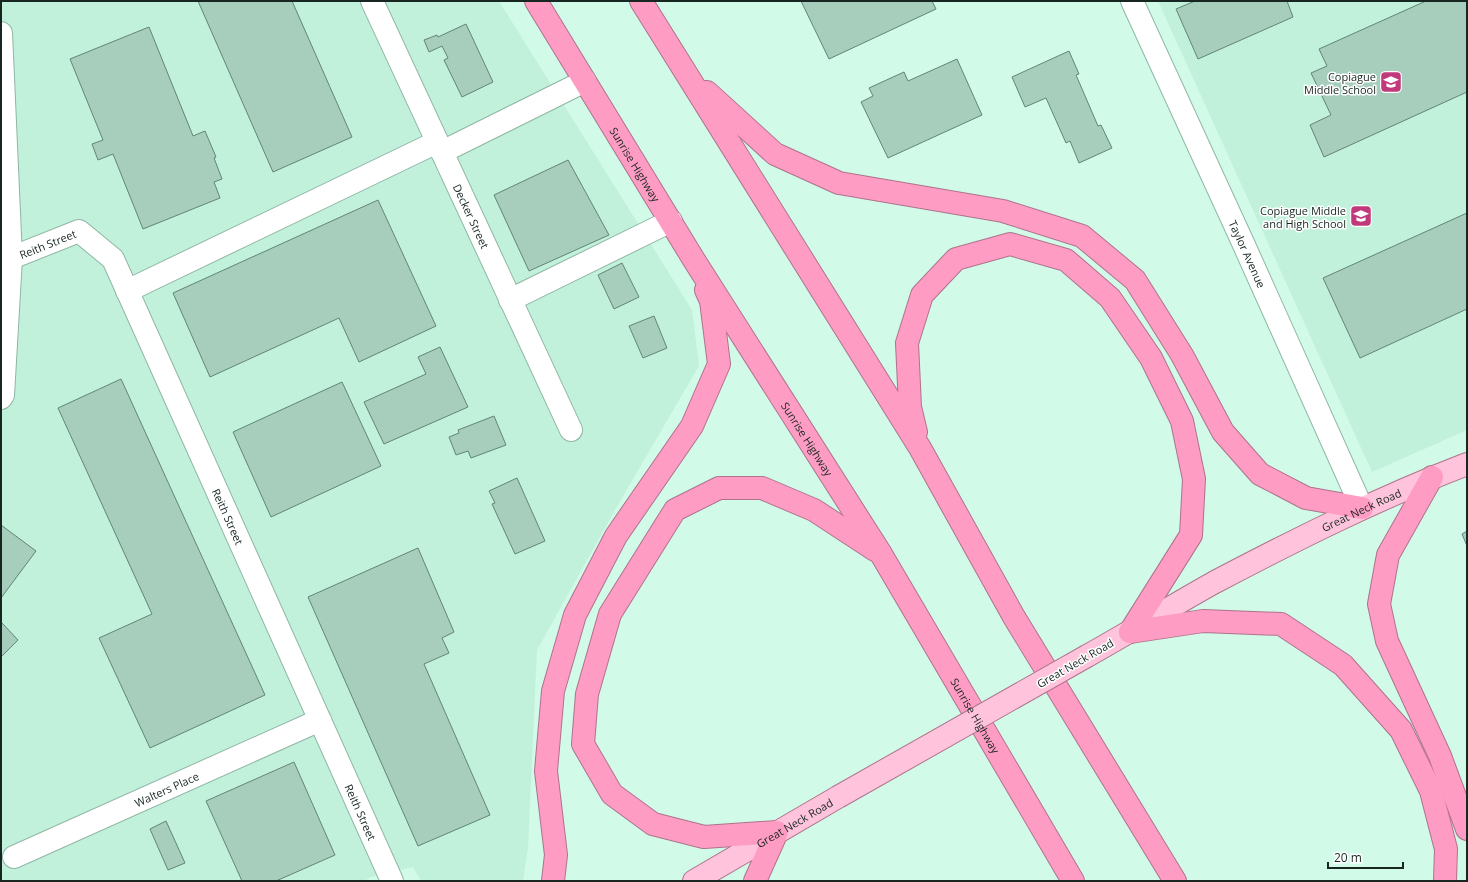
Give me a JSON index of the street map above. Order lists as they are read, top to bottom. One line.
{"streets":{"highway":["Sunrise Highway"],"main road":["Great Neck Road"],"street":["Decker Street","Reith Street","Taylor Avenue","Walters Place"]},"crossings":[["Reith Street","Walters Place"],["Taylor Avenue","Great Neck Road"]],"places":{"school or university":["Copiague Middle School","Copiague Middle and High School"]},"scale_bar":"20 m"}
